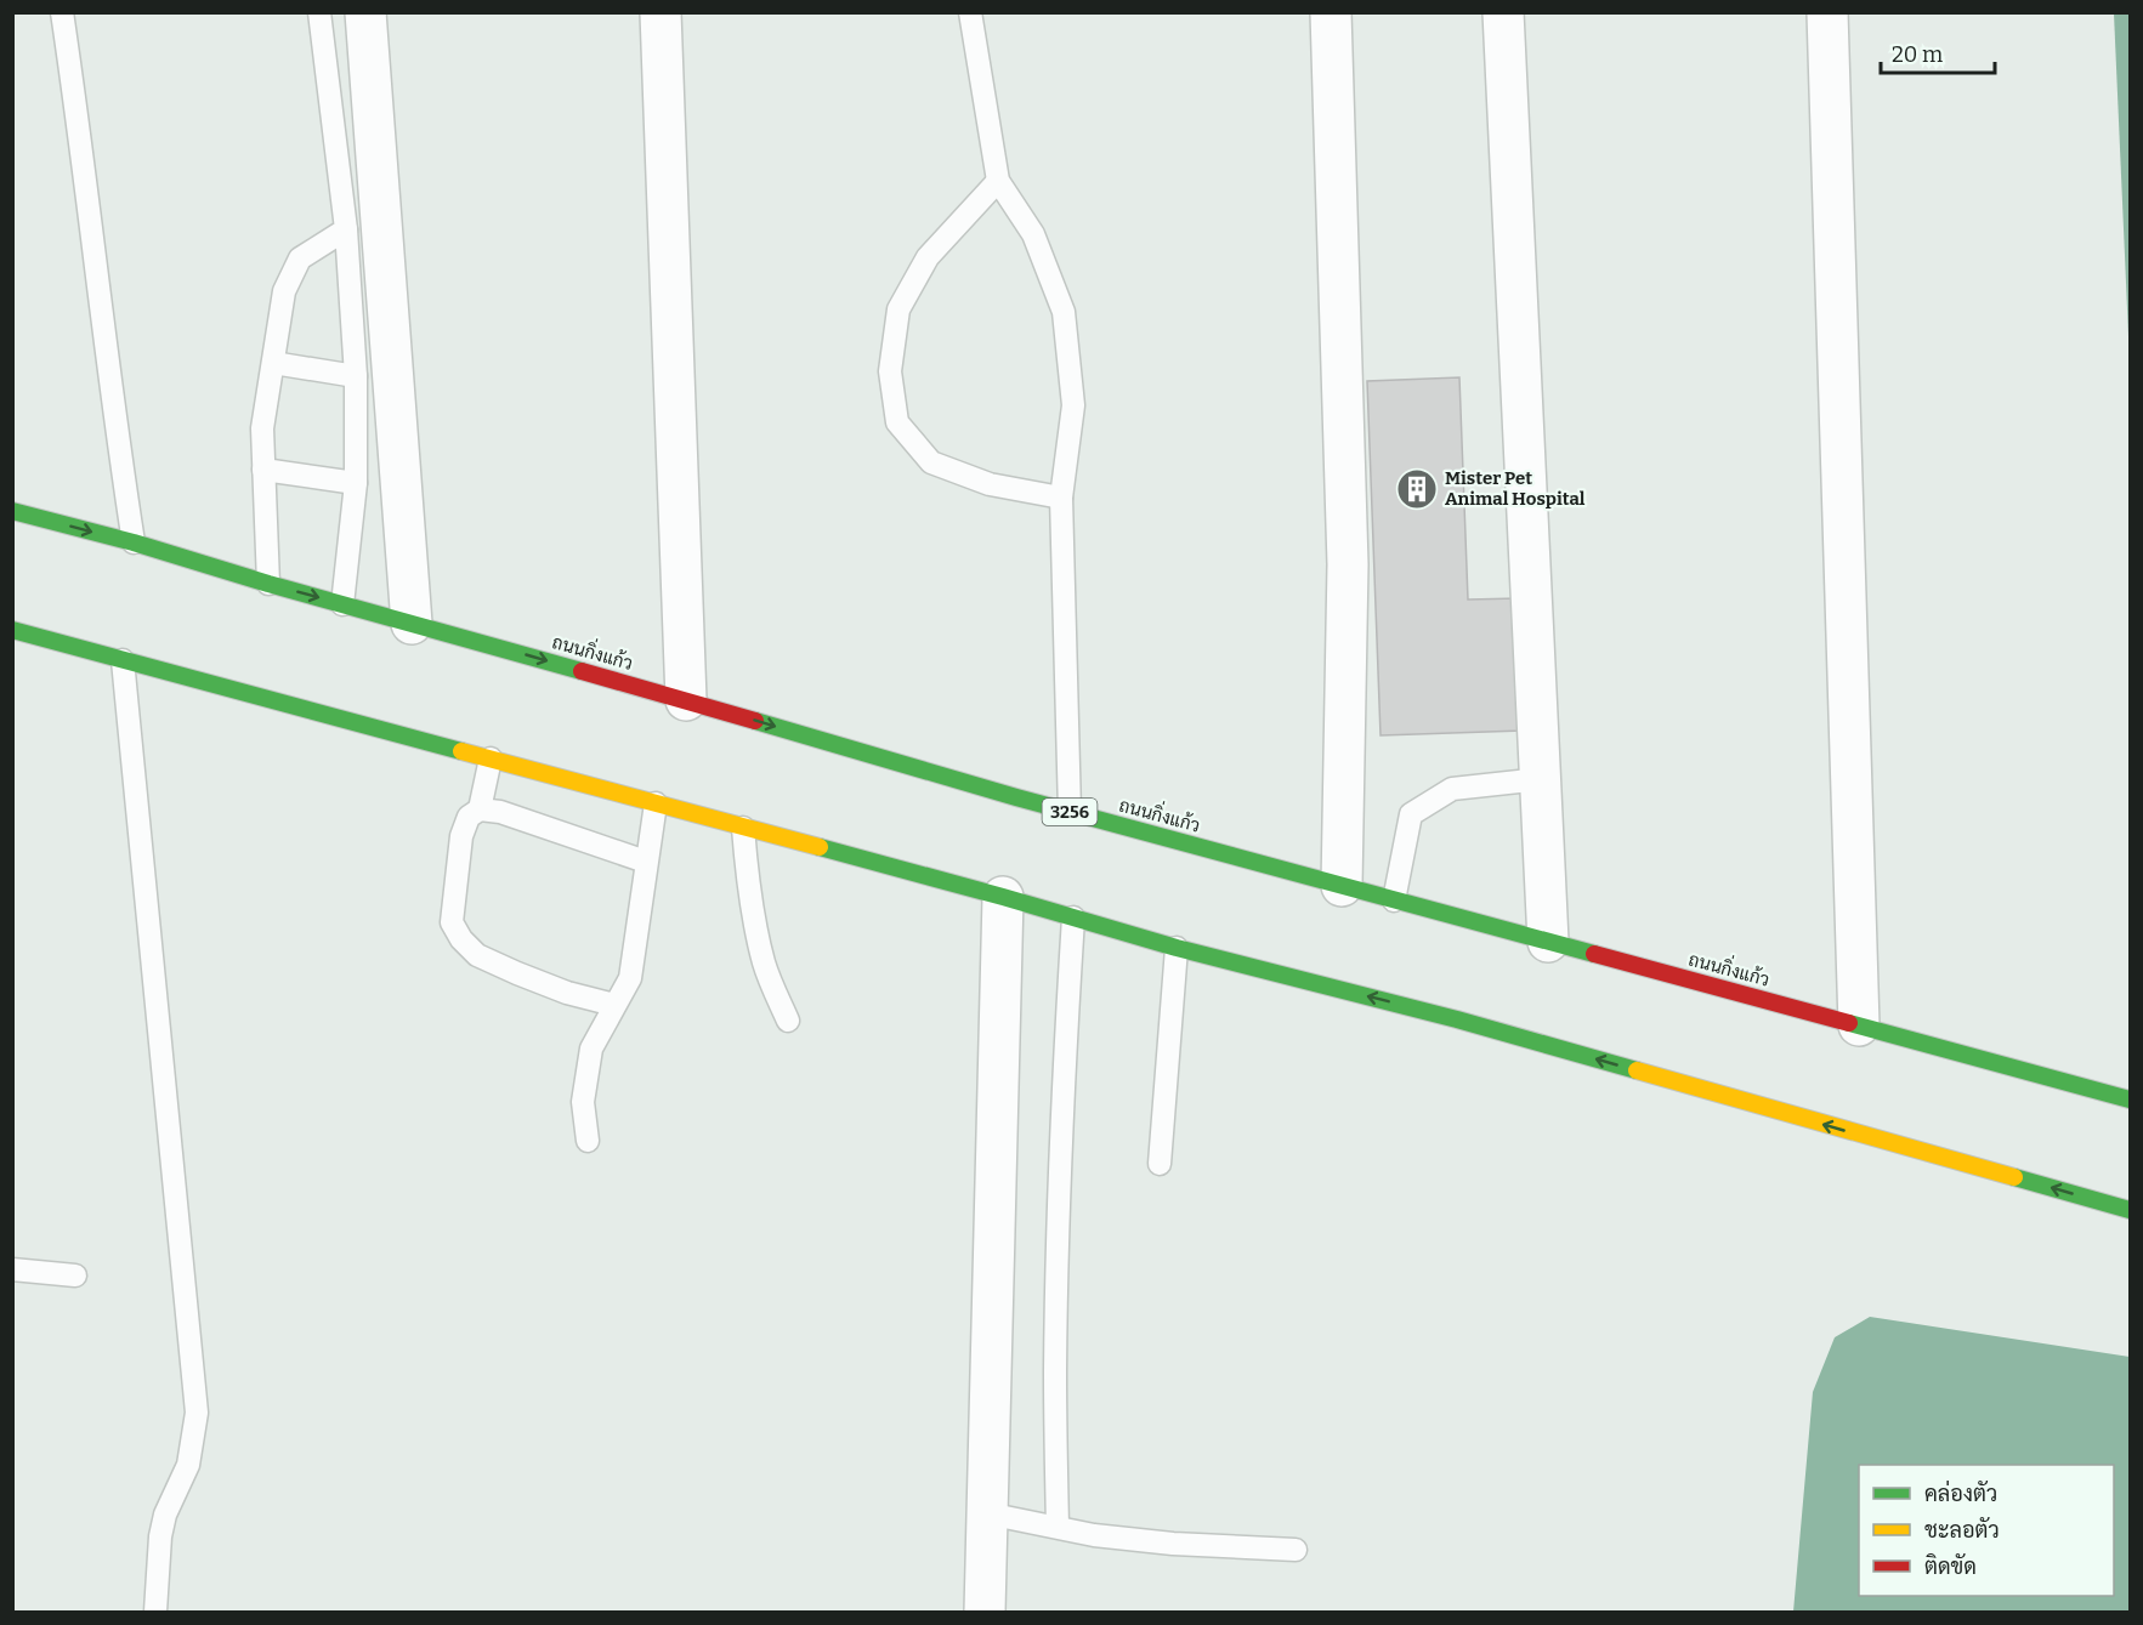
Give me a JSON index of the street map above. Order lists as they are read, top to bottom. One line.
{"streets":{"main road":["ถนนกิ่งแก้ว","3256"]},"places":{"building":["Mister Pet Animal Hospital"]},"legend":["คล่องตัว","ชะลอตัว","ติดขัด"],"scale_bar":"20 m"}
